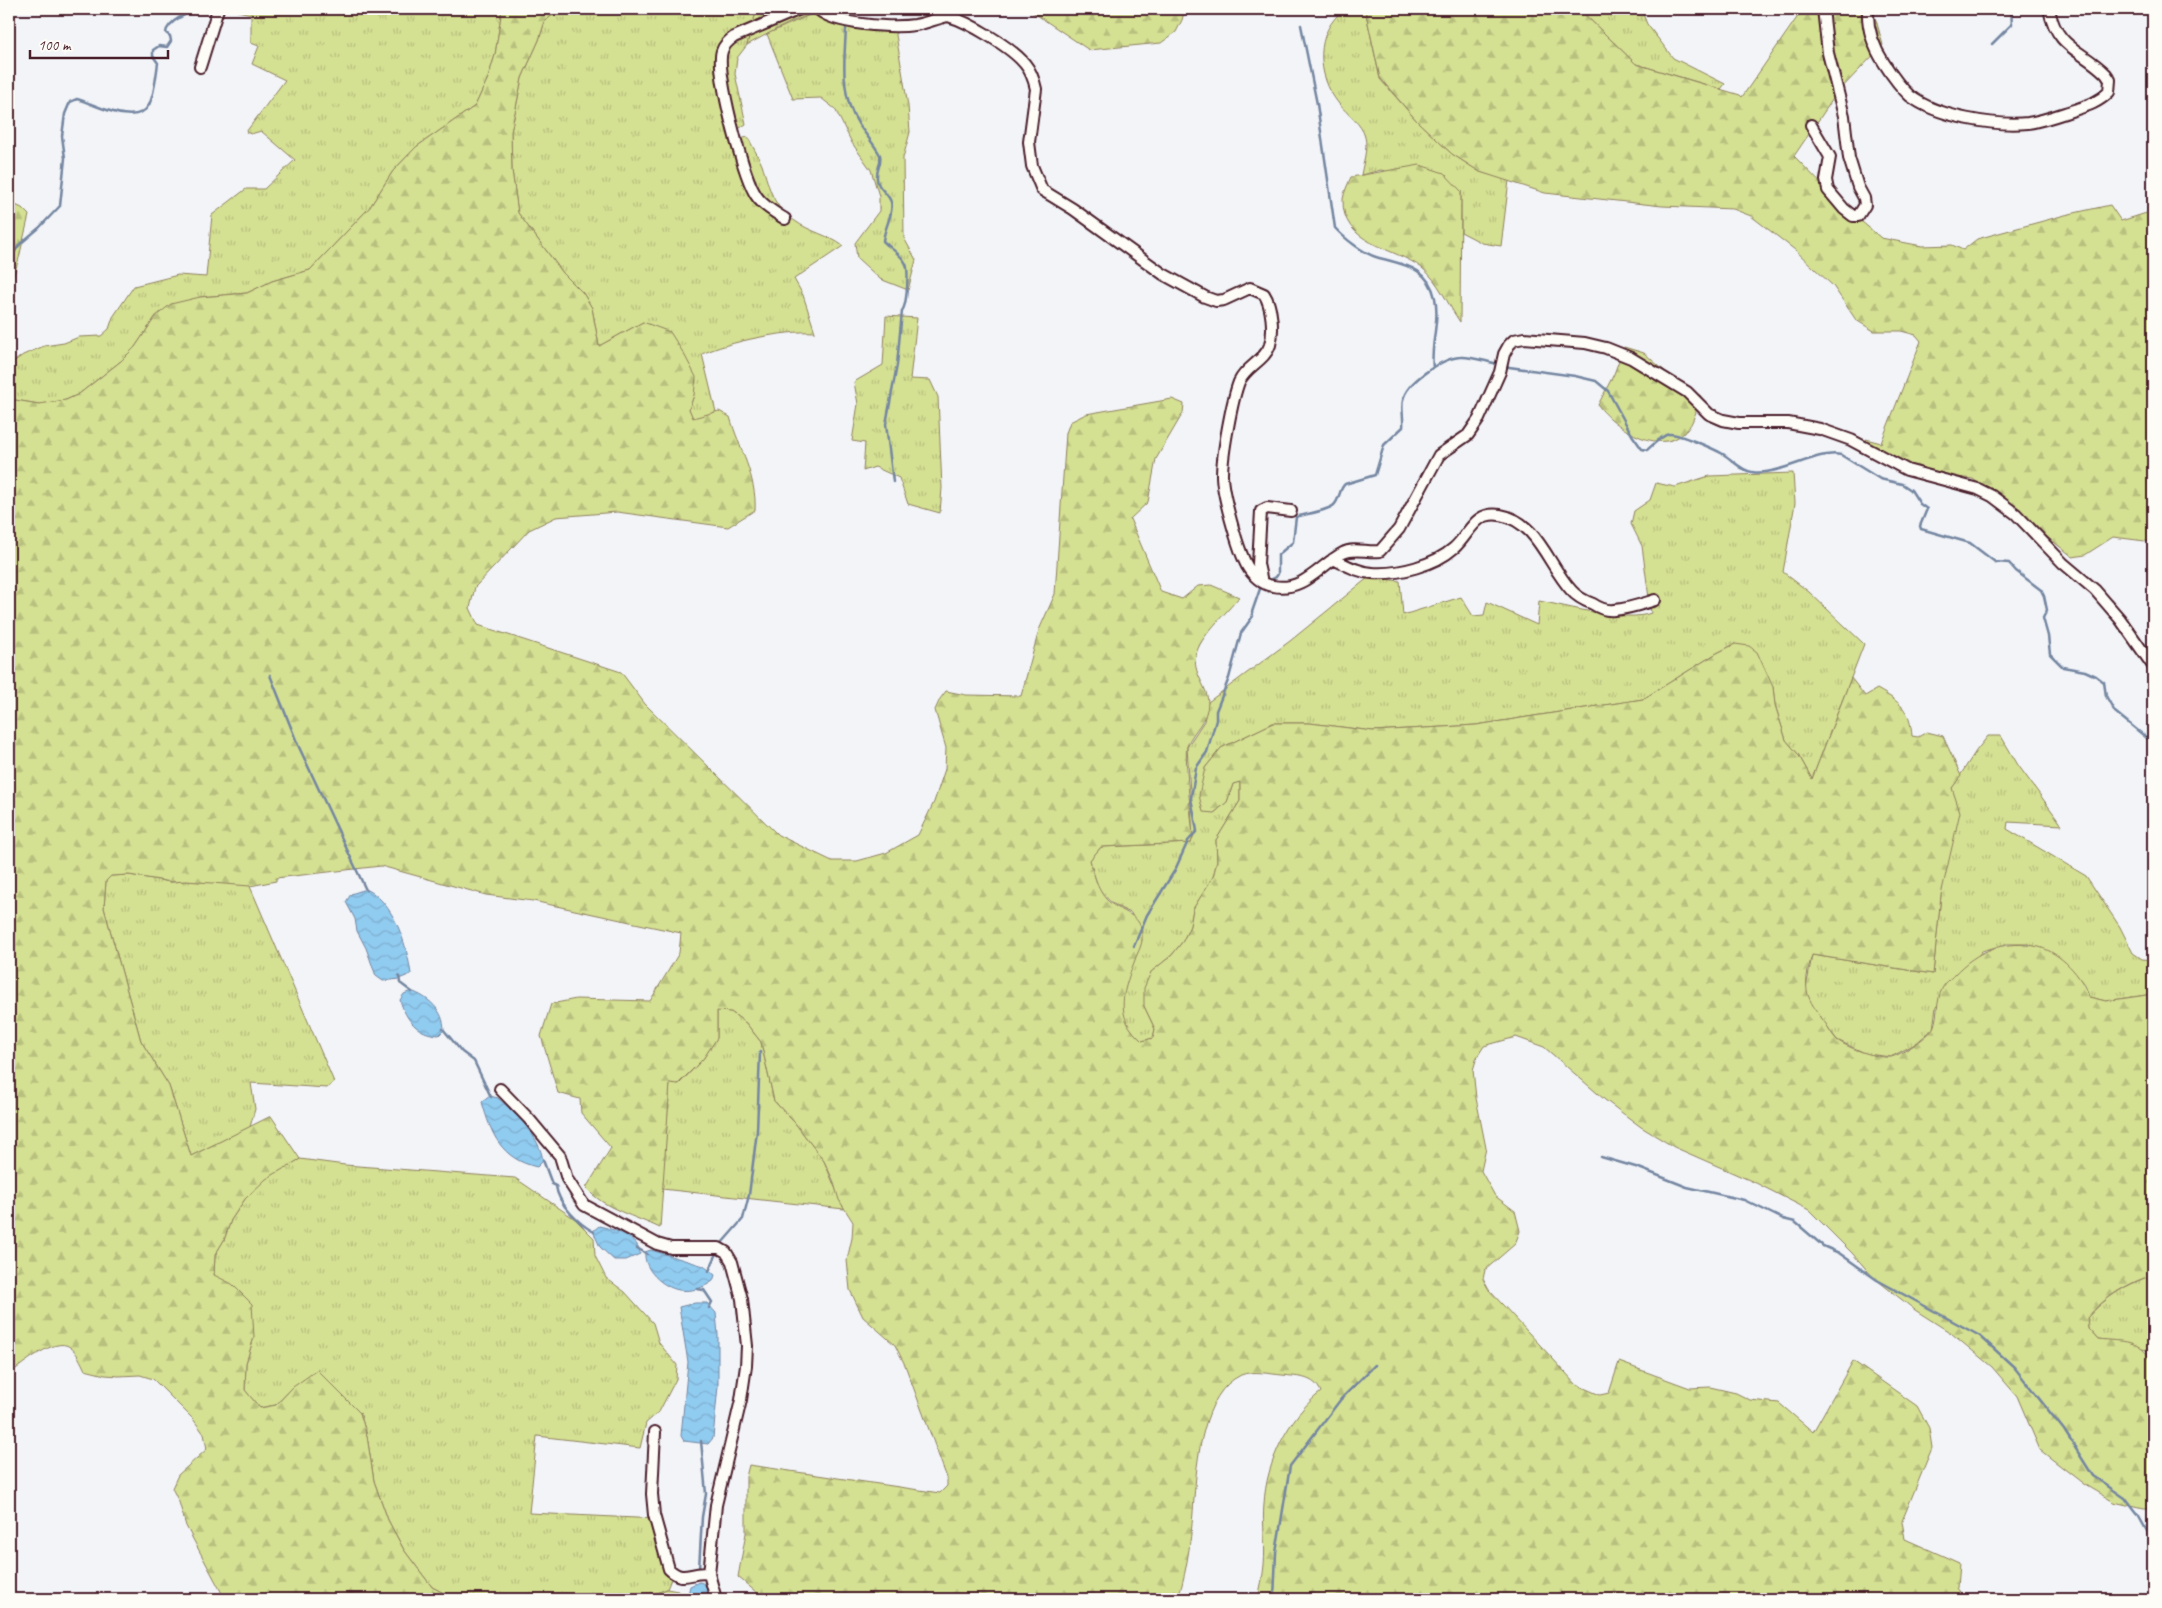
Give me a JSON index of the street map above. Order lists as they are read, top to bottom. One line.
{"scale_bar":"100 m"}
